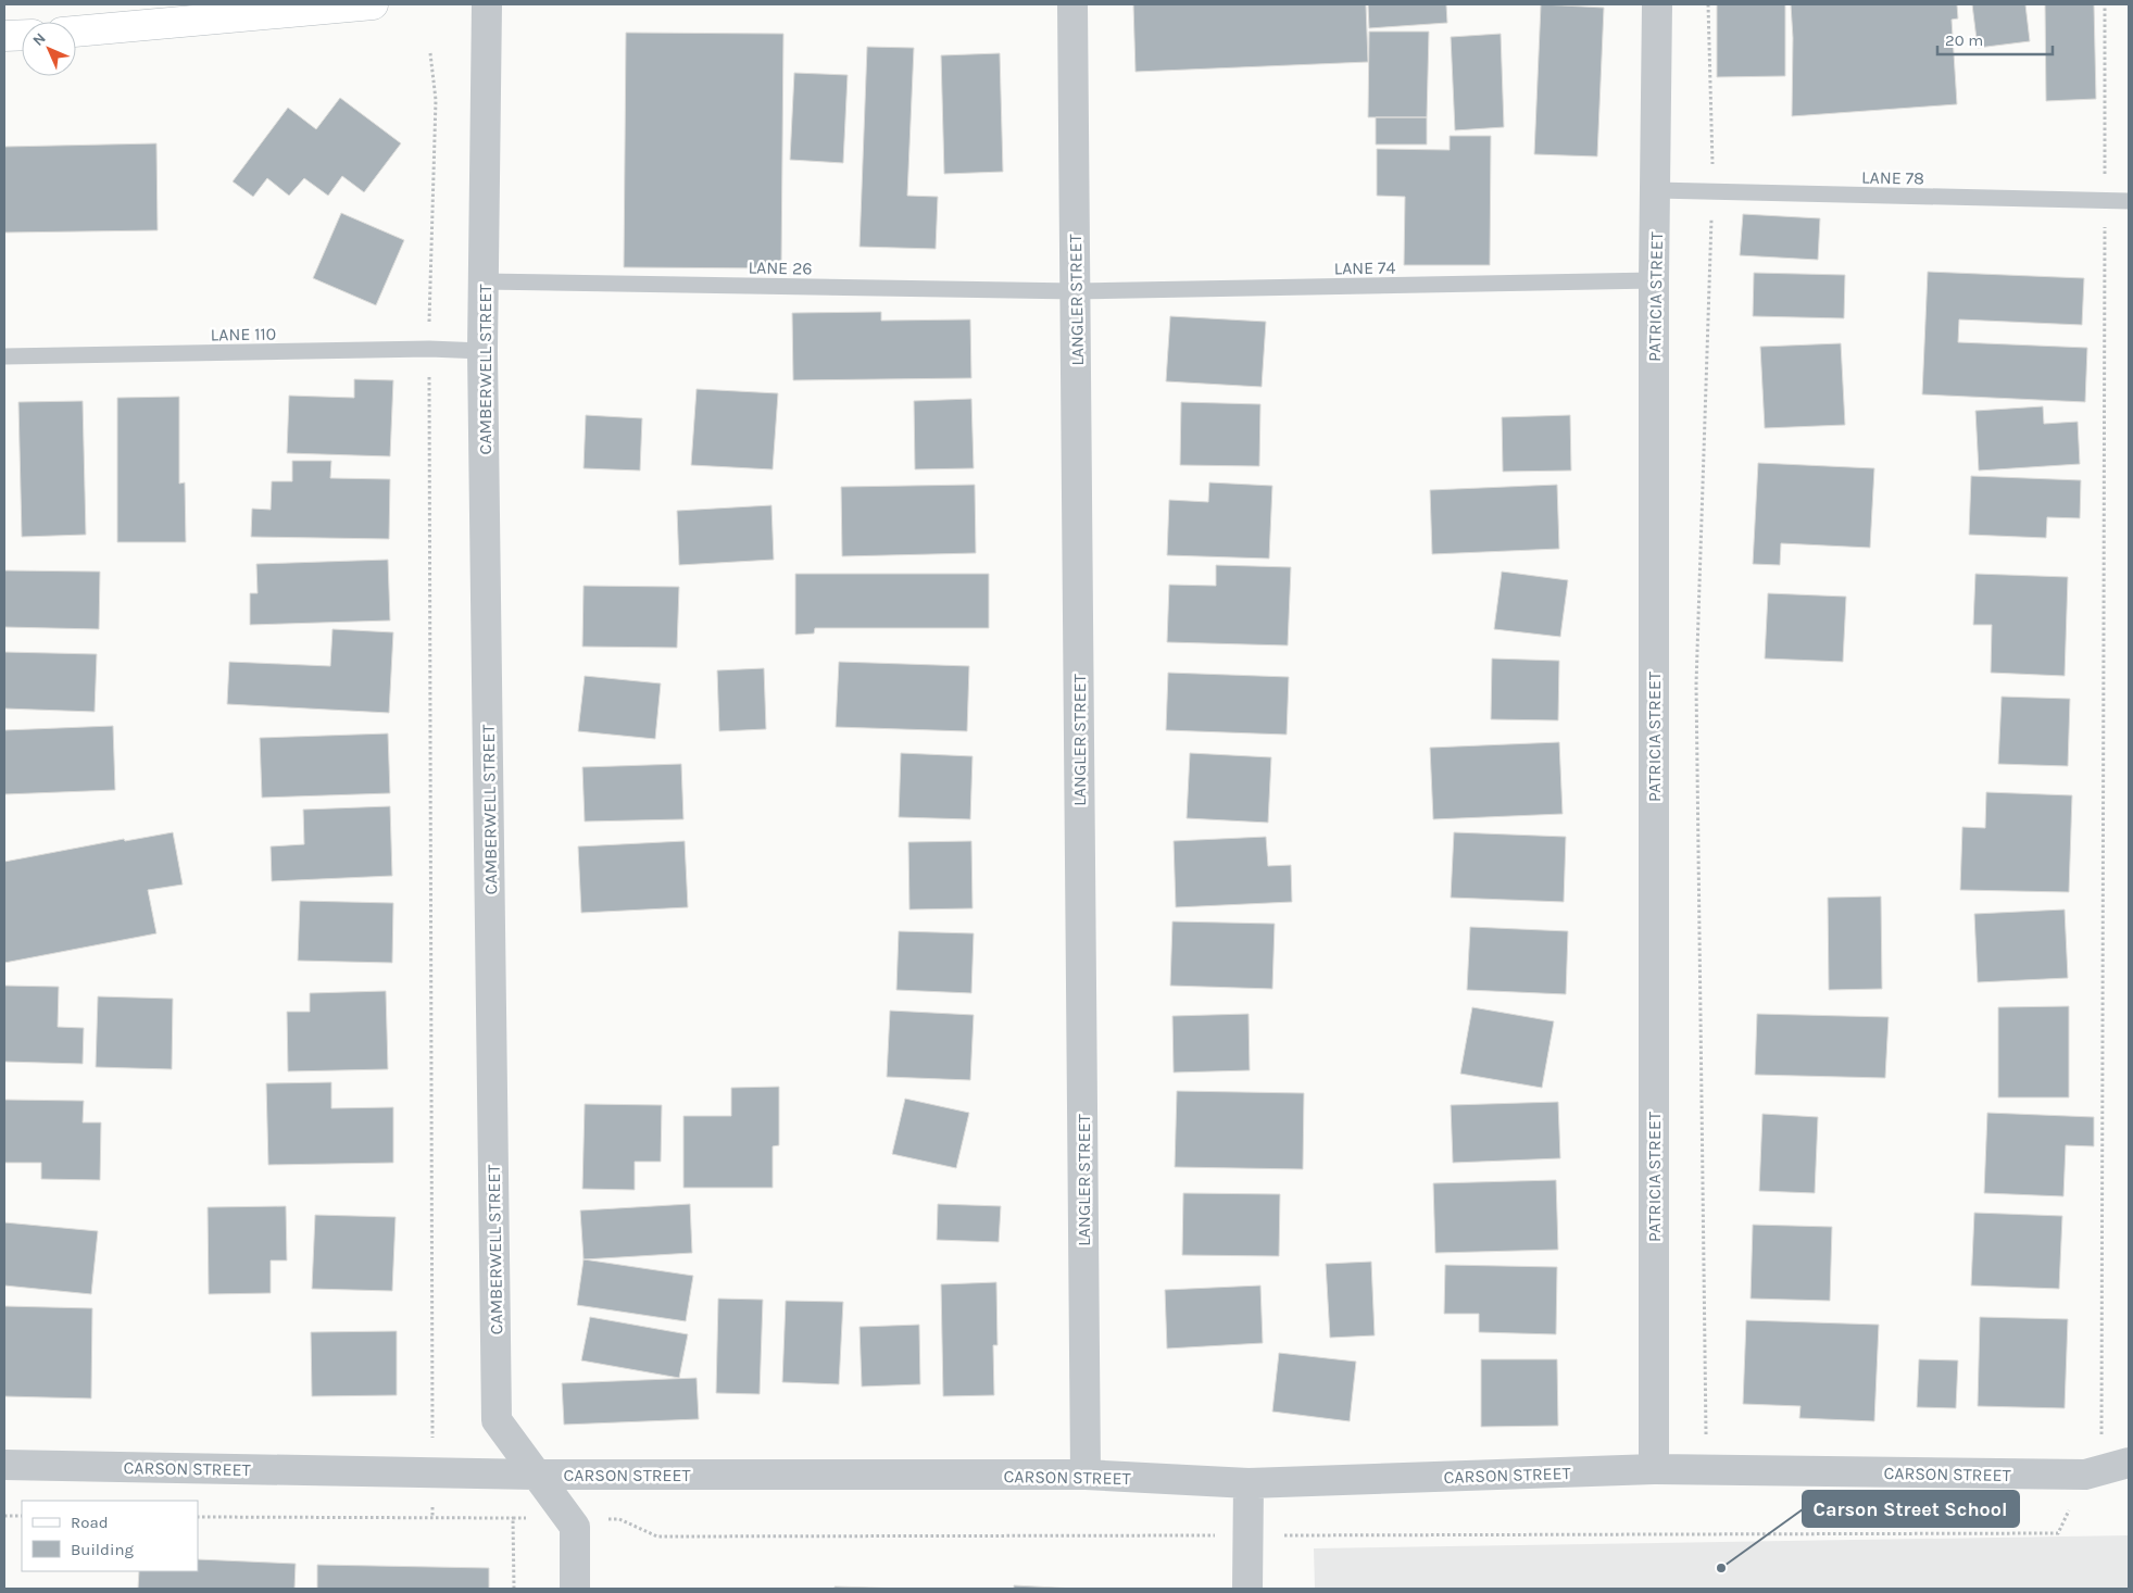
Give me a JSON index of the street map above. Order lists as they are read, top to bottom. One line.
{"streets":{"street":["PATRICIA STREET","LANGLER STREET","CAMBERWELL STREET","CARSON STREET"],"lane":["LANE 78","LANE 26","LANE 74","LANE 110"]},"crossings":[["LANE 78","PATRICIA STREET"],["LANE 26","LANE 74"],["LANE 26","LANGLER STREET"],["LANE 26","CAMBERWELL STREET"],["LANE 74","PATRICIA STREET"],["LANE 74","LANGLER STREET"],["PATRICIA STREET","CARSON STREET"],["LANGLER STREET","CARSON STREET"],["LANE 110","CAMBERWELL STREET"],["CAMBERWELL STREET","CARSON STREET"]],"places":["Carson Street School"],"legend":["Road","Building"],"scale_bar":"20 m","north":"top left"}
